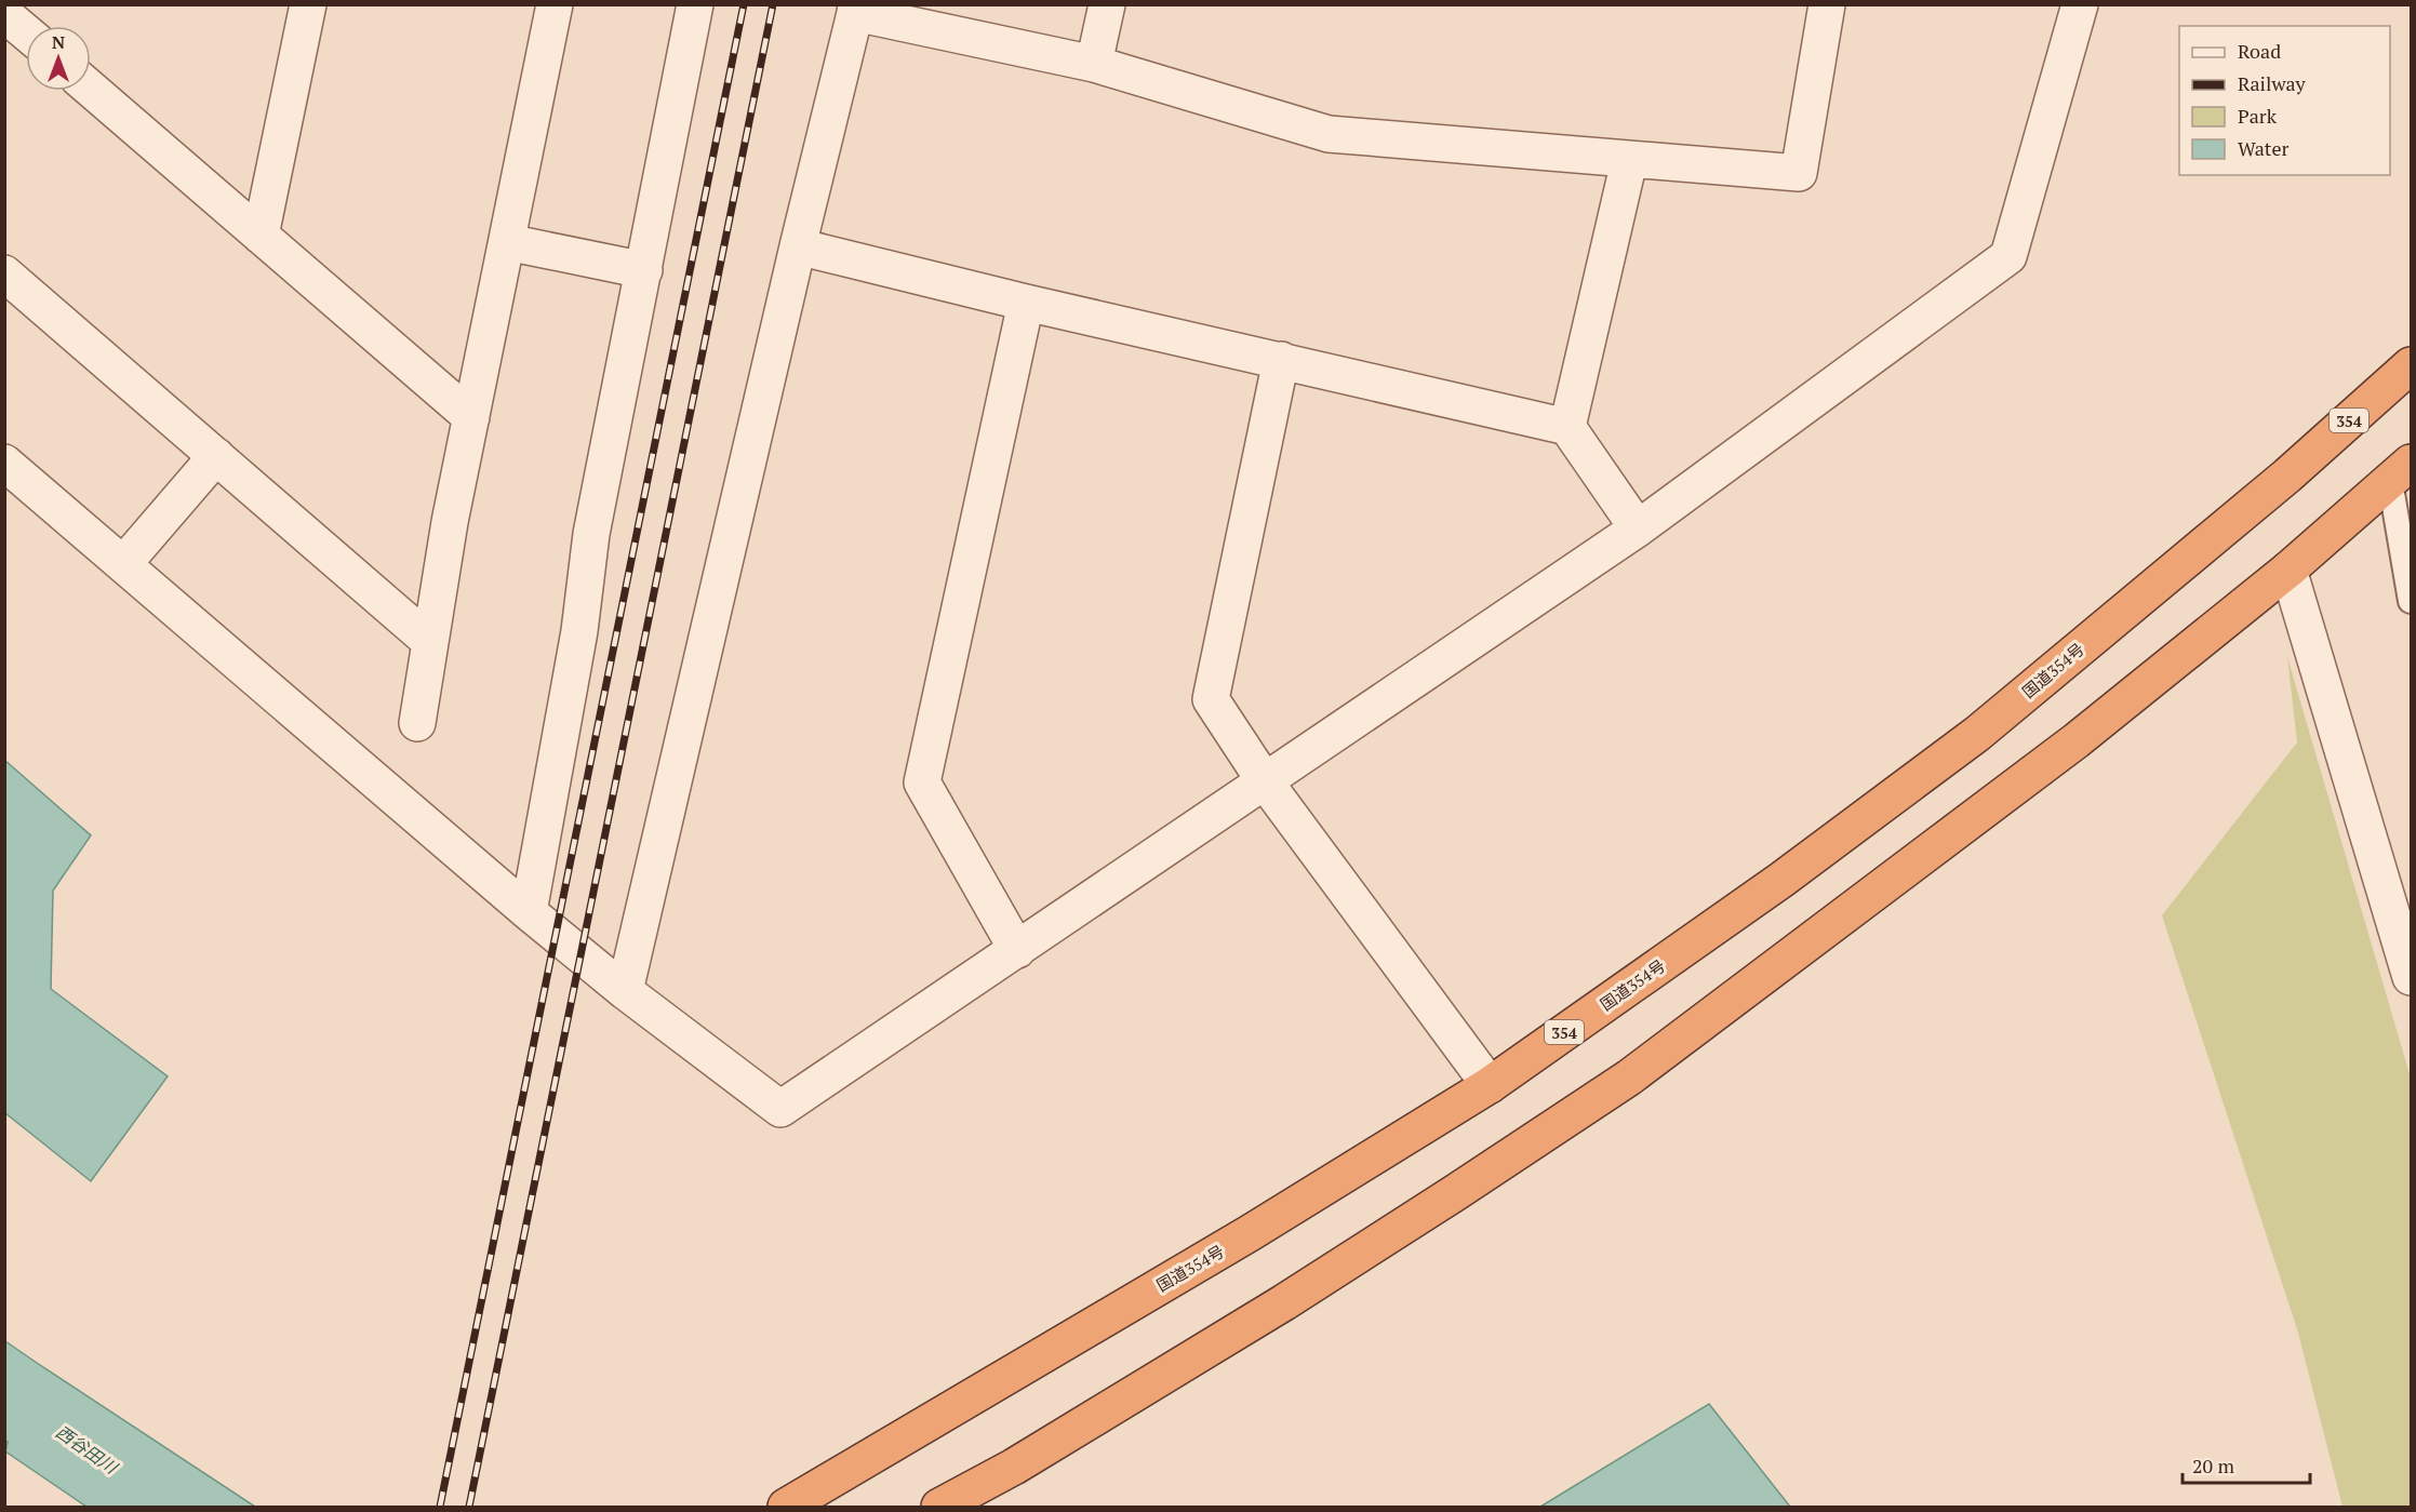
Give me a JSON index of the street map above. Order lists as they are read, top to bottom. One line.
{"streets":{"highway":["354","国道354号"]},"water":["西谷田川"],"legend":["Road","Railway","Park","Water"],"scale_bar":"20 m","north":"top"}
